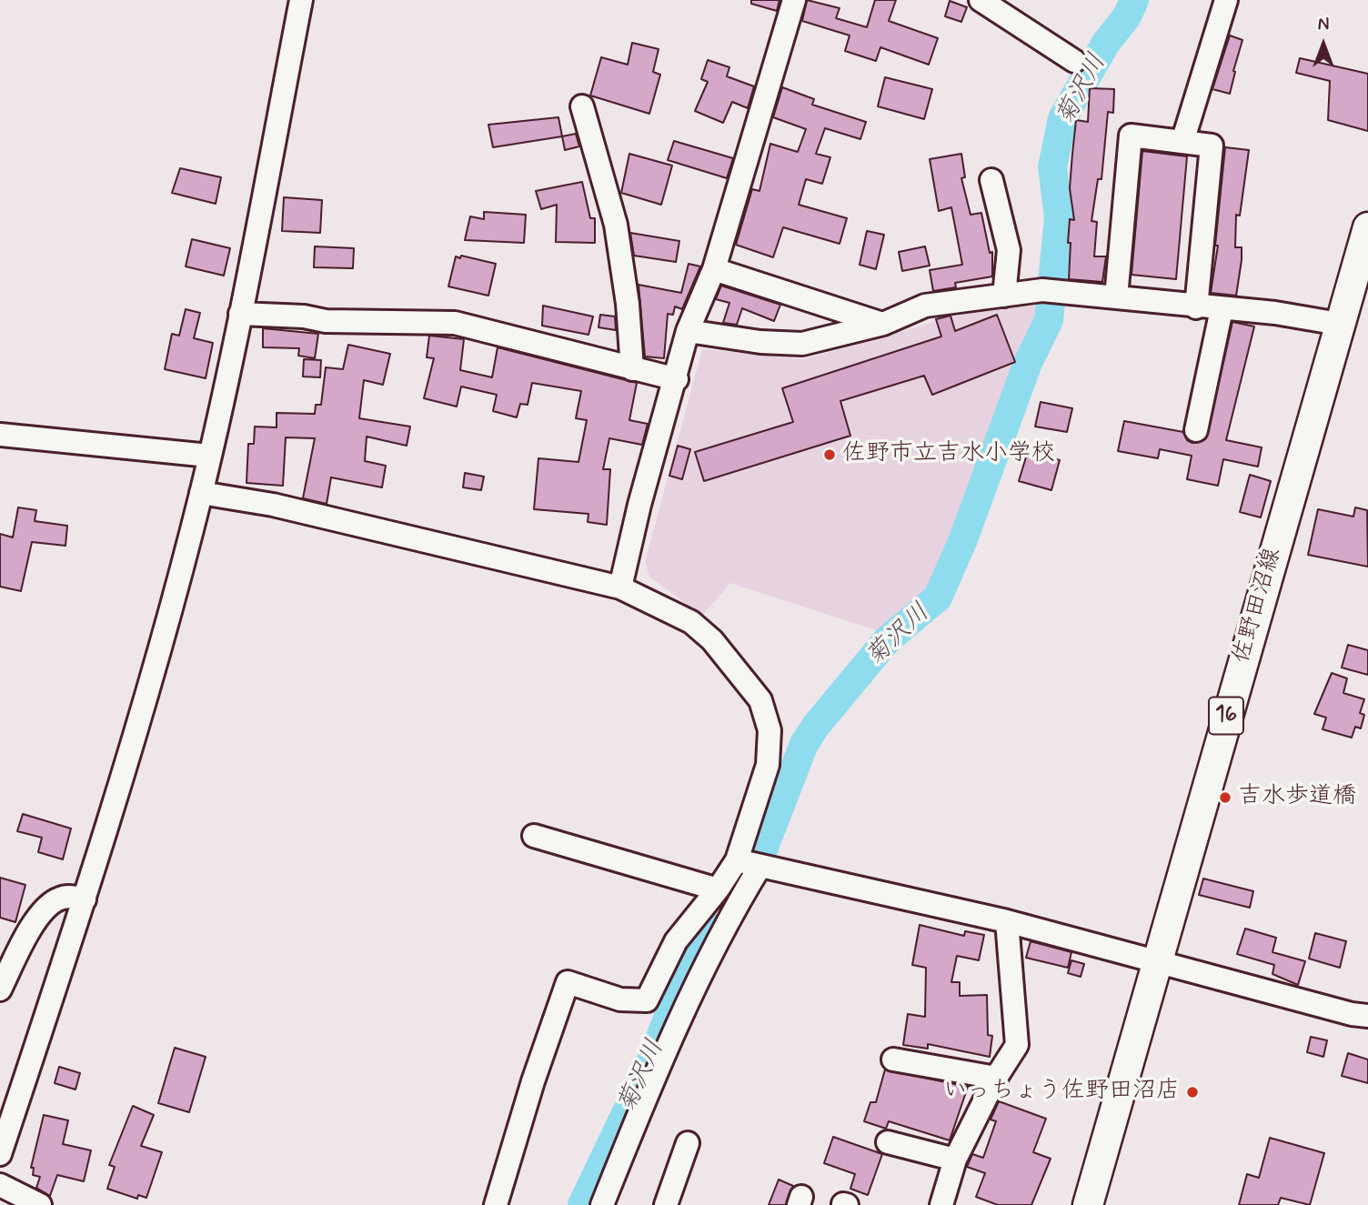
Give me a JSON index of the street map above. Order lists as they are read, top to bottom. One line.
{"streets":{"main road":["佐野田沼線","16"]},"water":["菊沢川"],"places":["佐野市立吉水小学校","吉水歩道橋","いっちょう佐野田沼店"],"north":"top"}
